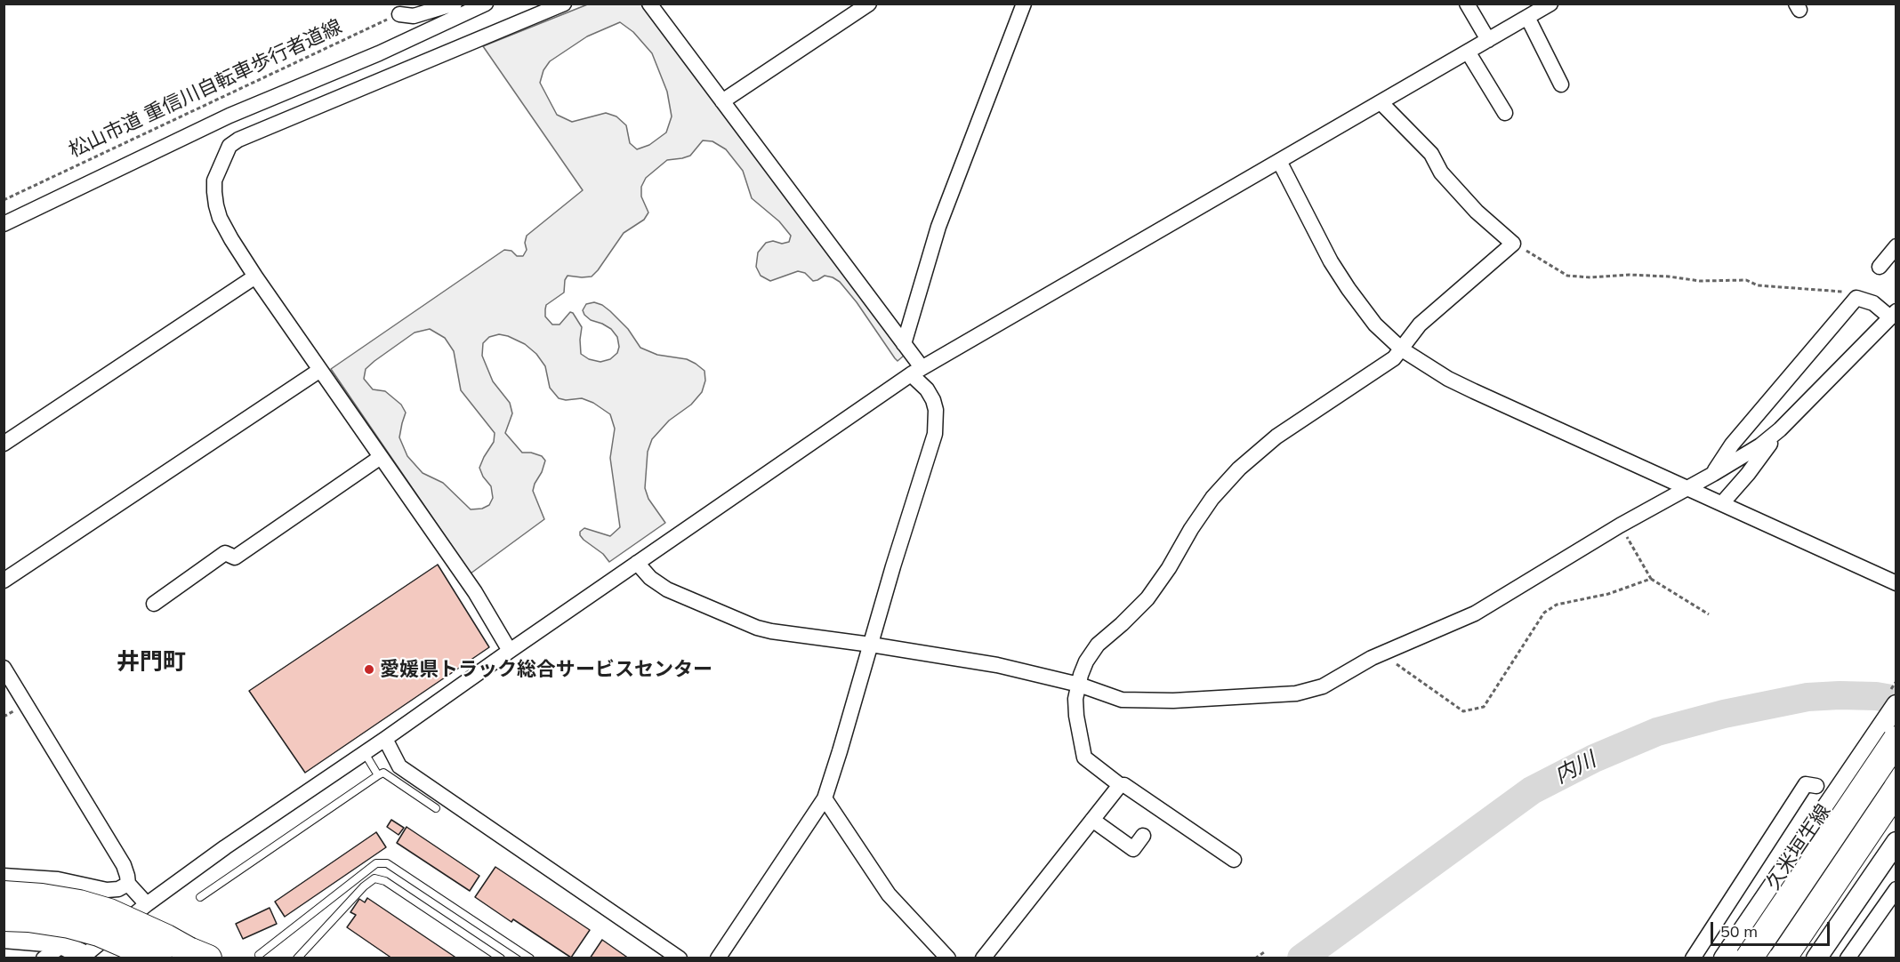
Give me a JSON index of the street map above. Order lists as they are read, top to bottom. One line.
{"streets":{"main road":["久米垣生線"],"path":["松山市道 重信川自転車歩行者道線"]},"districts":["井門町"],"water":["内川"],"places":["愛媛県トラック総合サービスセンター"],"scale_bar":"50 m"}
